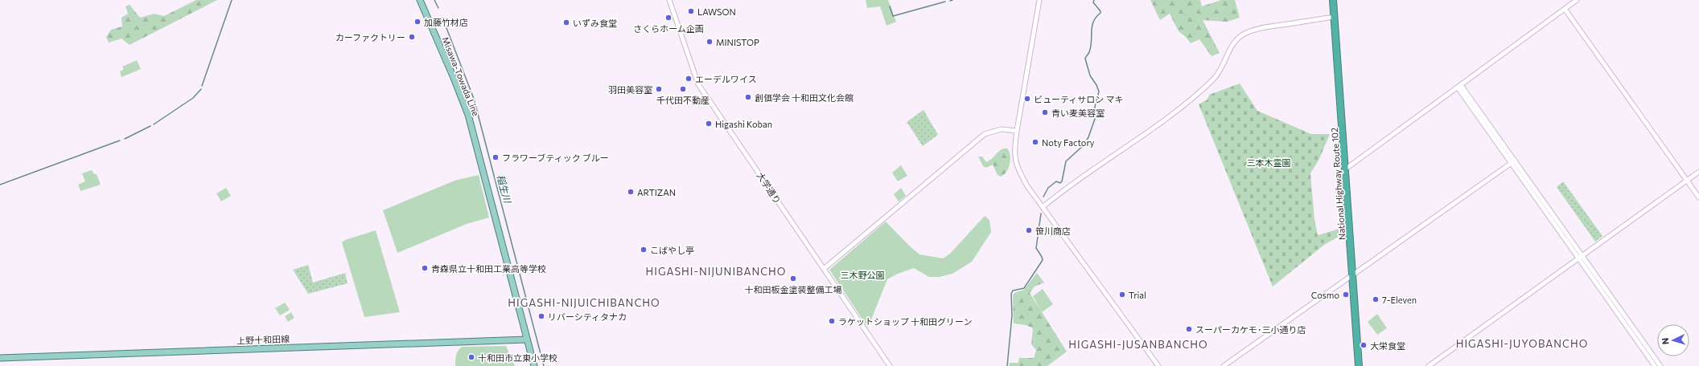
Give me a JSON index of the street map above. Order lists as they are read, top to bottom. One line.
{"streets":{"highway":["National Highway Route 102"],"main road":["Misawa-Towada Line","上野十和田線"],"street":["大学通り"]},"crossings":[["Misawa-Towada Line","上野十和田線"]],"districts":["HIGASHI-NIJUNIBANCHO","HIGASHI-NIJUICHIBANCHO","HIGASHI-JUYOBANCHO","HIGASHI-JUSANBANCHO"],"water":["稲生川"],"parks":["三本木霊園","三木野公園"],"places":["LAWSON","さくらホーム企画","加藤竹材店","いずみ食堂","カーファクトリー","MINISTOP","エーデルワイス","羽田美容室","千代田不動産","創価学会 十和田文化会館","ビューティサロン マキ","青い麦美容室","Higashi Koban","Noty Factory","フラワーブティック ブルー","ARTIZAN","笹川商店","こばやし亭","青森県立十和田工業高等学校","十和田板金塗装整備工場","Trial","Cosmo","7-Eleven","リバーシティタナカ","ラケットショップ 十和田グリーン","スーパーカケモ･三小通り店","大栄食堂","十和田市立東小学校"],"north":"left"}
